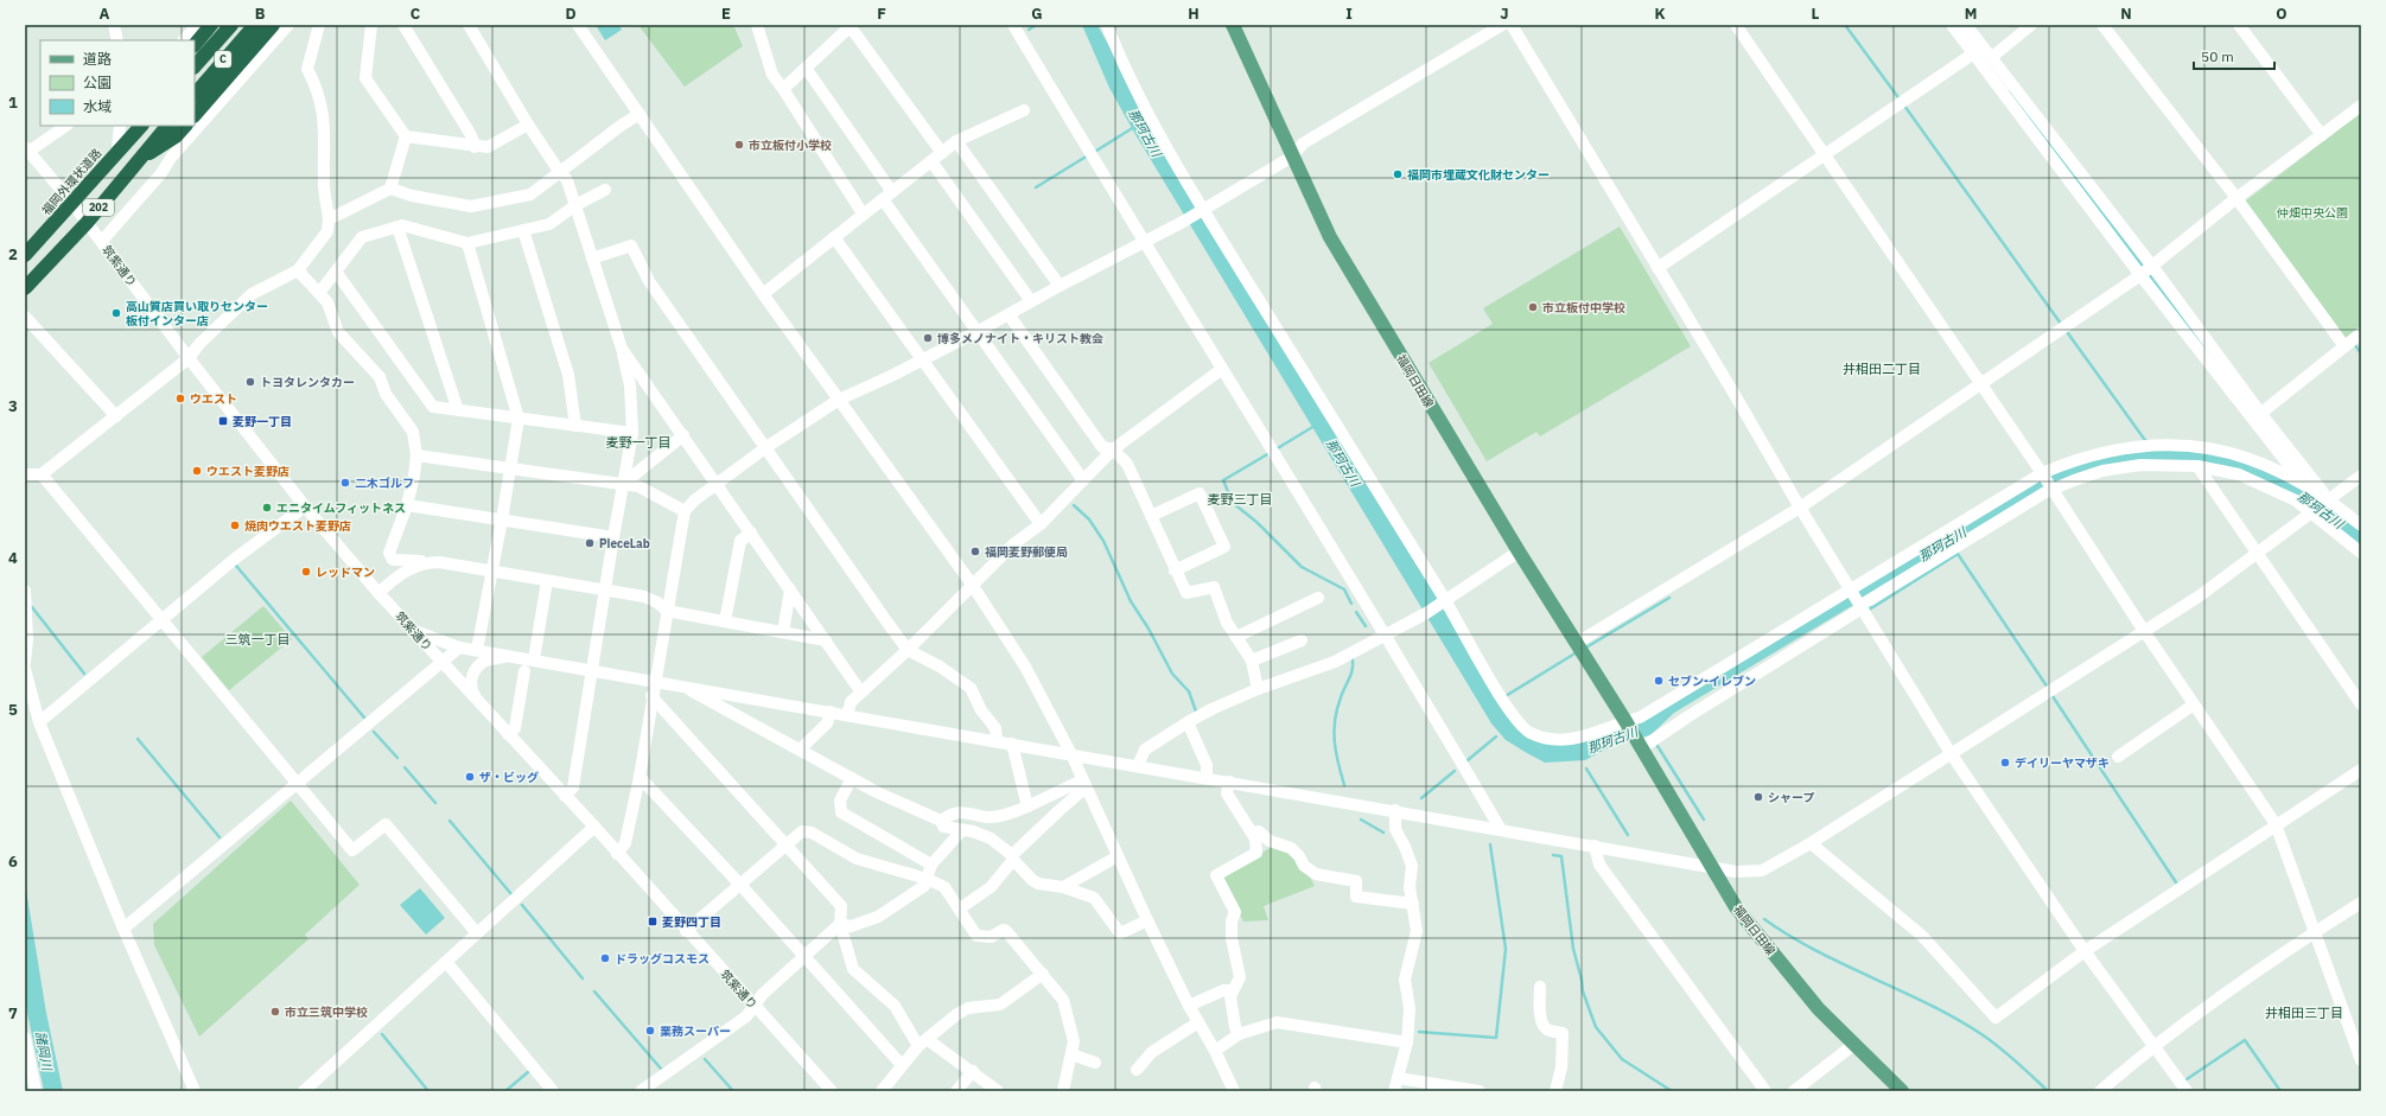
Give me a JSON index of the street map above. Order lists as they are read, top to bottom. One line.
{"streets":{"highway":["C","福岡外環状道路","202"],"main road":["福岡日田線"],"street":["筑紫通り"]},"crossings":[["福岡外環状道路","筑紫通り"],["202","筑紫通り"]],"districts":["井相田二丁目","麦野一丁目","麦野三丁目","三筑一丁目","井相田三丁目"],"water":["那珂古川","諸岡川"],"parks":["仲畑中央公園"],"places":{"other":["市立板付小学校","福岡市埋蔵文化財センター","市立板付中学校","高山質店買い取りセンター 板付インター店","博多メノナイト・キリスト教会","トヨタレンタカー","ウエスト","ウエスト麦野店","二木ゴルフ","エニタイムフィットネス","焼肉ウエスト麦野店","PieceLab","福岡麦野郵便局","レッドマン","セブン-イレブン","デイリーヤマザキ","ザ・ビッグ","シャープ","ドラッグコスモス","市立三筑中学校","業務スーパー"],"transit":["麦野一丁目","麦野四丁目"]},"legend":["道路","公園","水域"],"scale_bar":"50 m","grid":{"columns":["A","B","C","D","E","F","G","H","I","J","K","L","M","N","O"],"rows":["1","2","3","4","5","6","7"]}}
